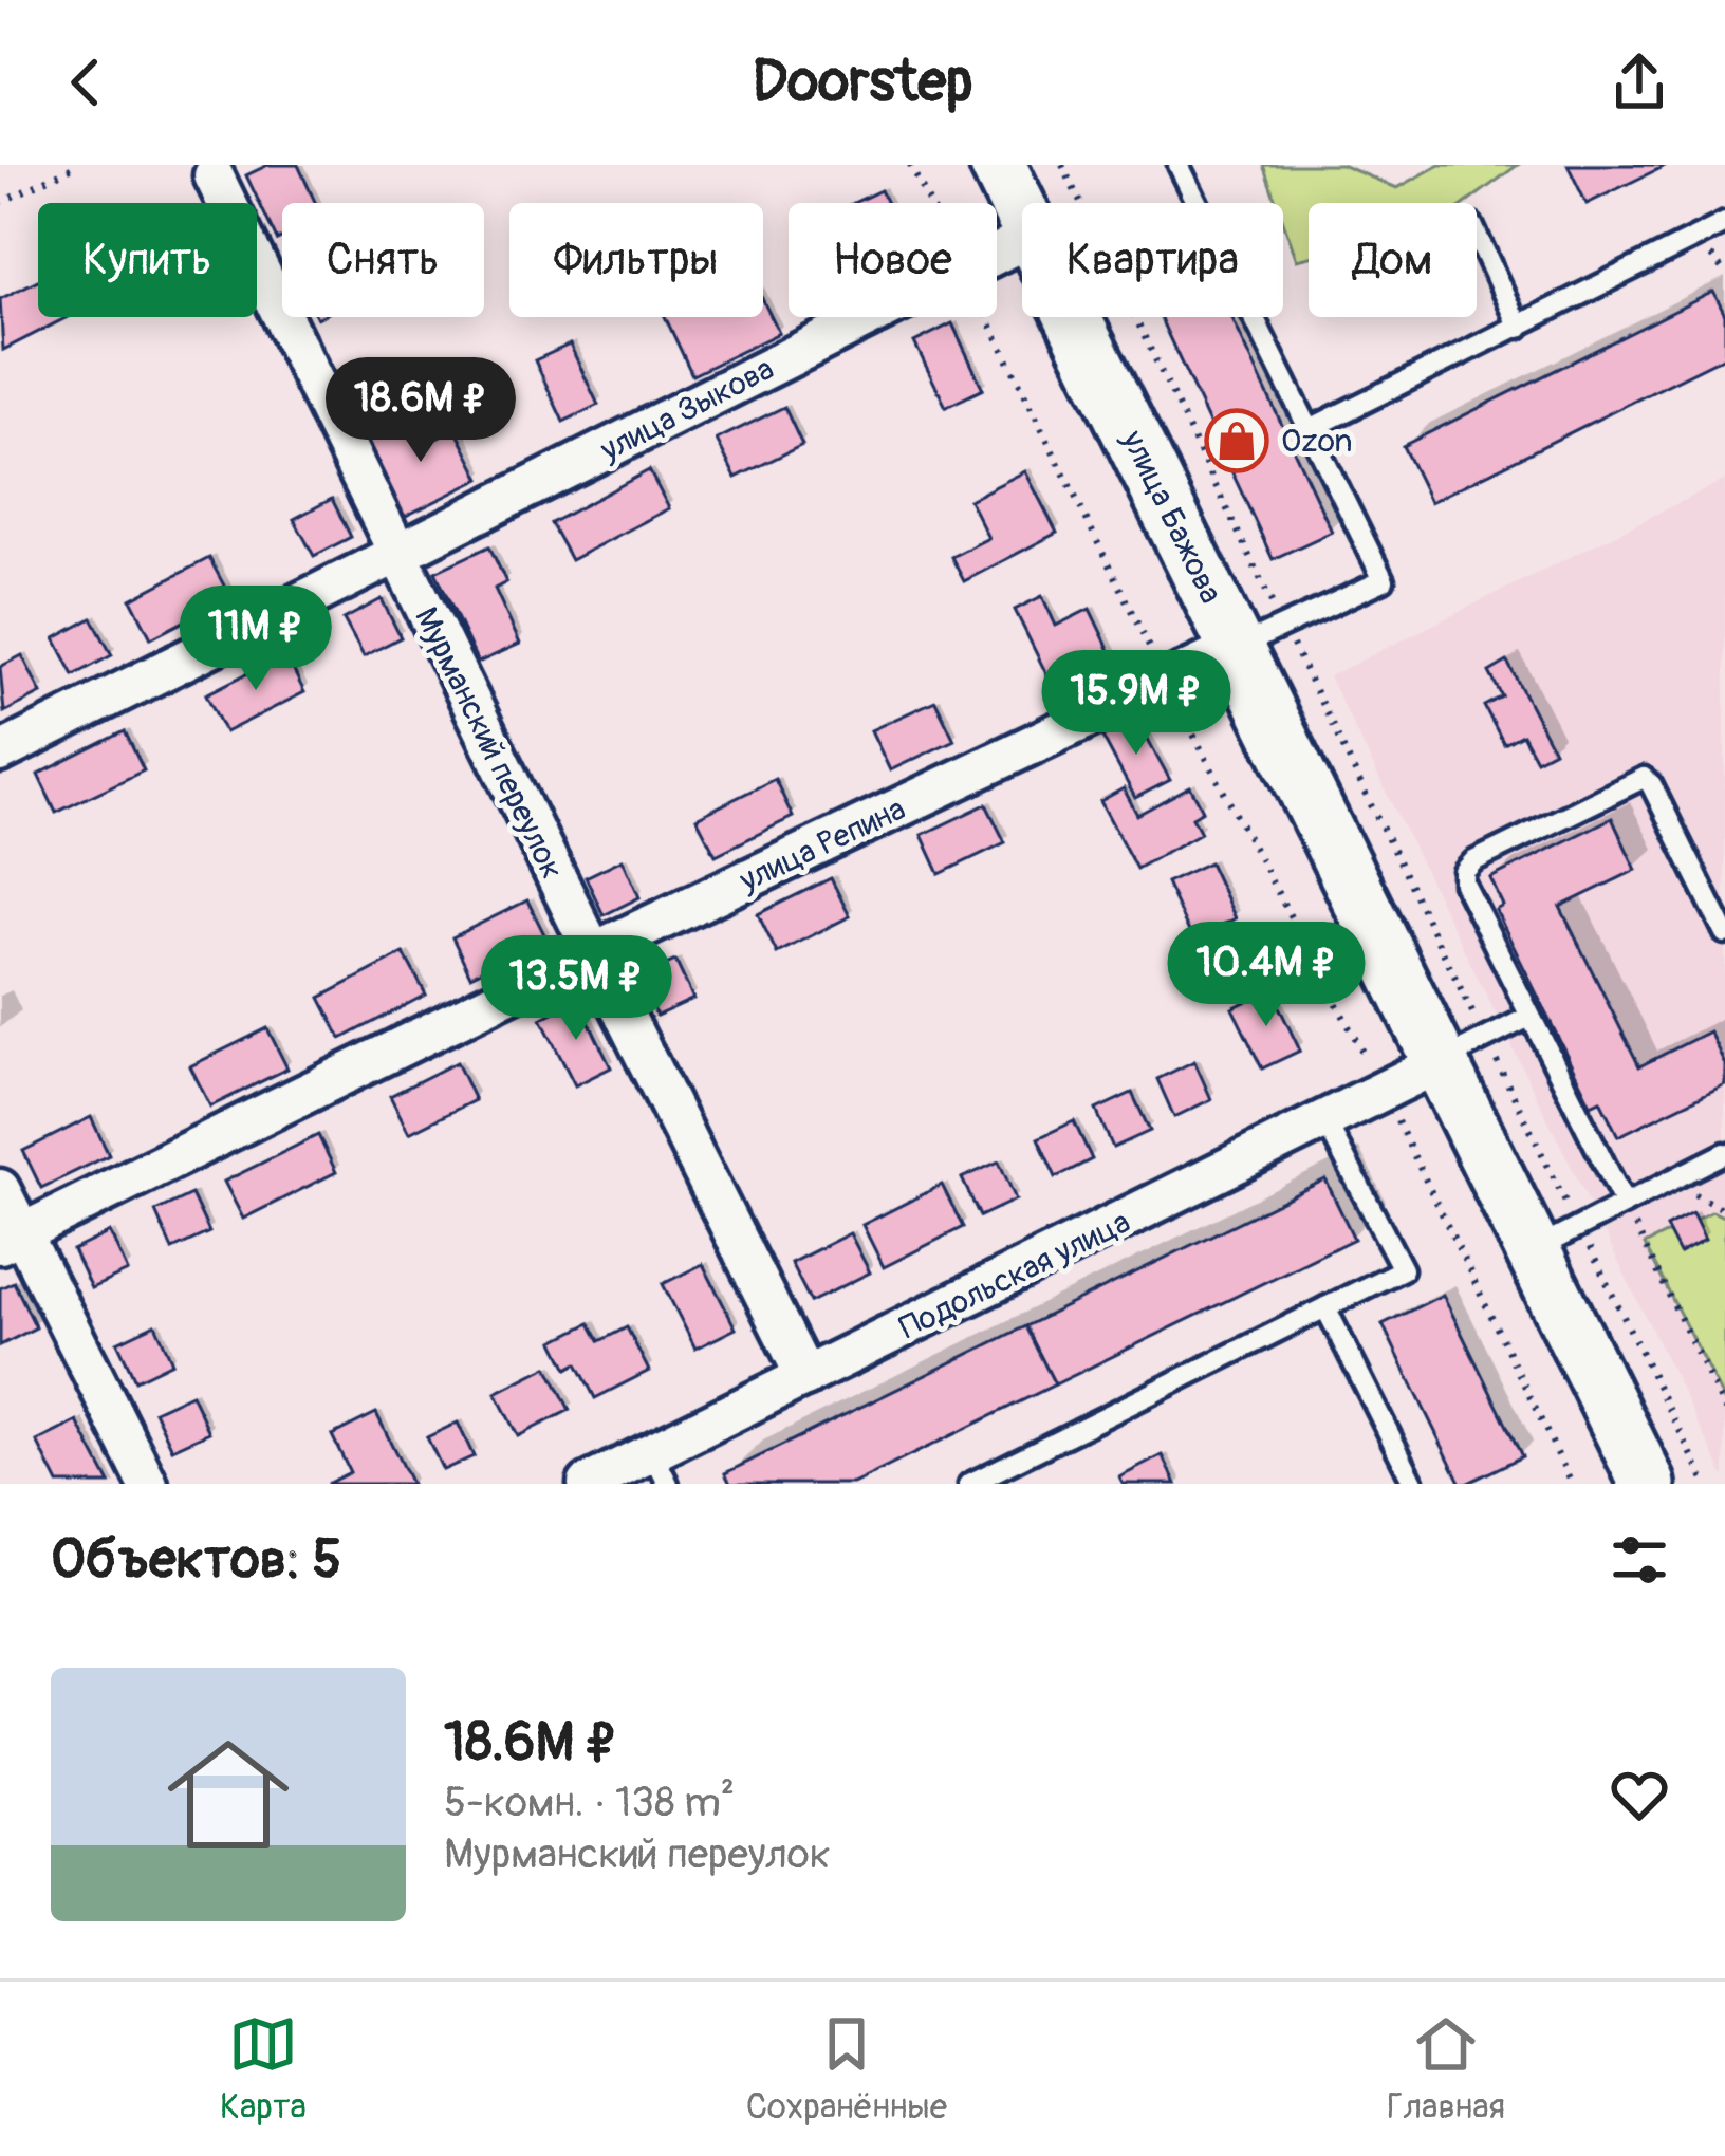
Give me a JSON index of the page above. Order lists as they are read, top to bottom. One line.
{"streets":{"main road":["улица Бажова"],"street":["улица Зыкова","Мурманский переулок","улица Репина","Подольская улица"]},"crossings":[["улица Зыкова","Мурманский переулок"],["улица Бажова","улица Репина"],["улица Бажова","Подольская улица"],["Мурманский переулок","улица Репина"],["Мурманский переулок","Подольская улица"]],"places":{"shop":["Ozon"]},"page":{"header":"Doorstep","chip":["Купить","Снять","Фильтры","Новое","Квартира","Дом"],"price":["18.6M ₽","11M ₽","15.9M ₽","10.4M ₽","13.5M ₽"],"heading":"Объектов: 5","list":[{"name":"18.6M ₽","note":"5-комн. · 138 m² · Мурманский переулок"}],"tabs":["Карта","Сохранённые","Главная"]}}
